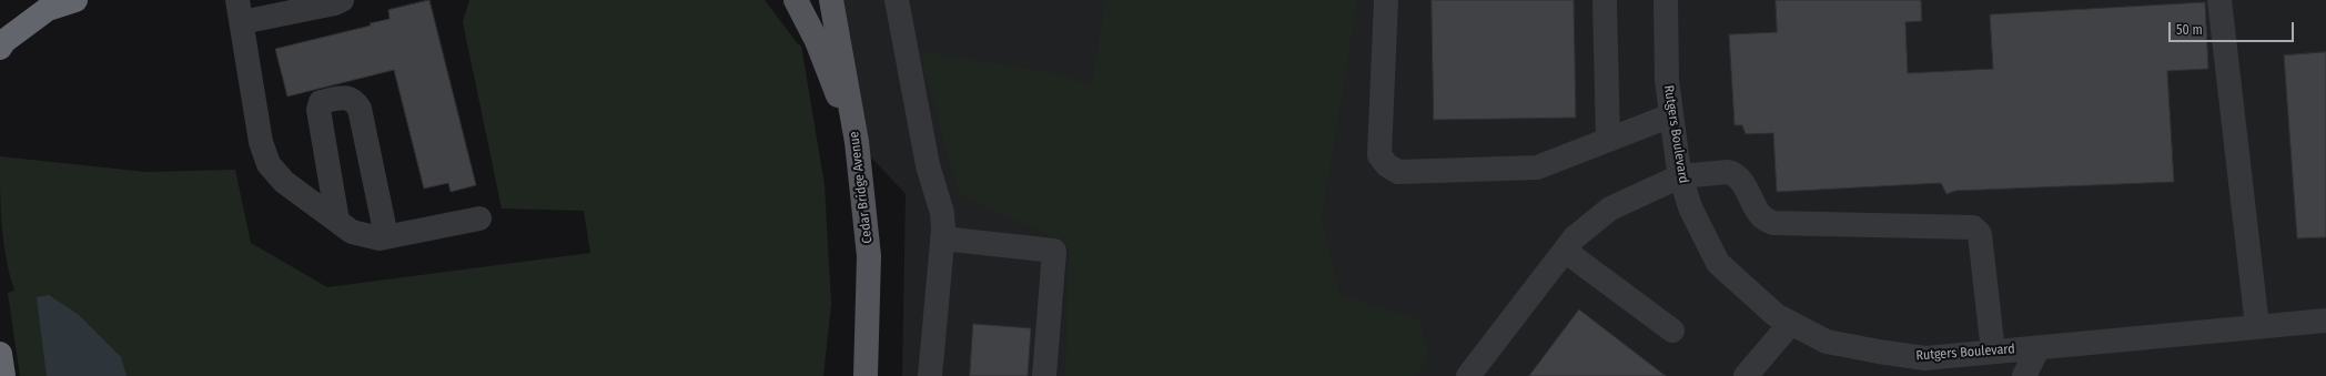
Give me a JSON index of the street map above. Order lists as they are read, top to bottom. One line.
{"streets":{"main road":["Cedar Bridge Avenue"],"street":["Rutgers Boulevard"]},"scale_bar":"50 m"}
